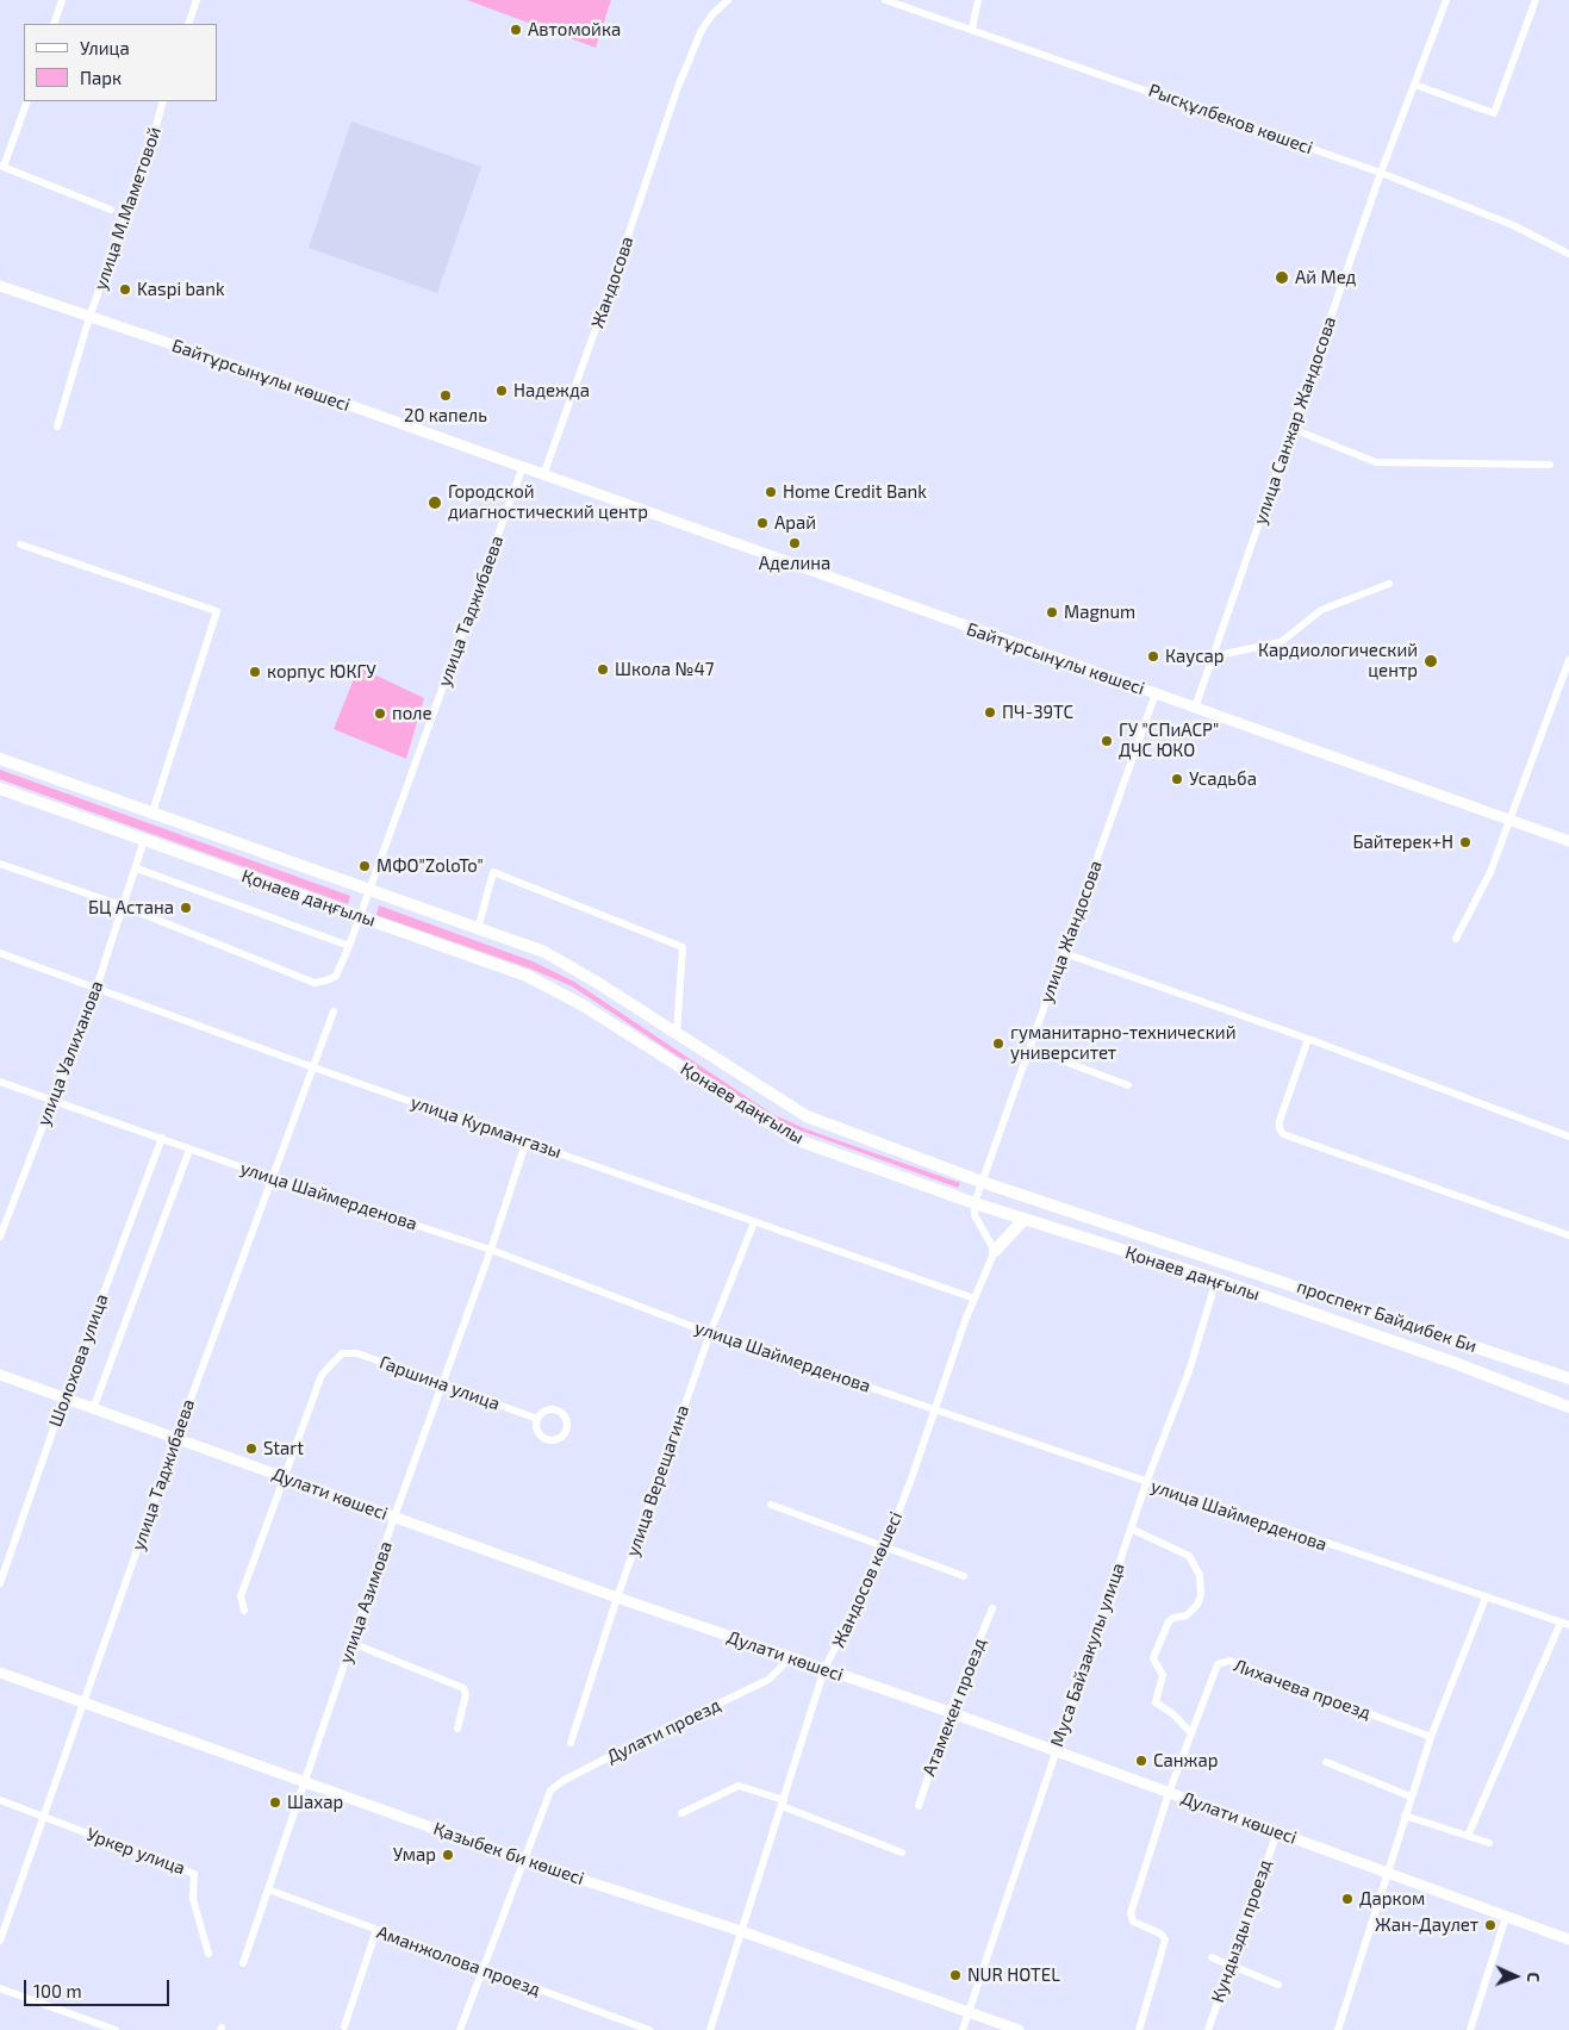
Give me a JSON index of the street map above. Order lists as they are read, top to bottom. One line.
{"streets":{"main road":["Байтұрсынұлы көшесі","Қонаев даңғылы","проспект Байдибек Би","Дулати көшесі","Қазыбек би көшесі"],"street":["Рысқұлбеков көшесі","улица М.Маметовой","Жандосова","улица Санжар Жандосова","улица Таджибаева","улица Жандосова","улица Уалиханова","улица Курмангазы","улица Шаймерденова","Шолохова улица","Гаршина улица","улица Верещагина","Жандосов көшесі","улица Азимова","Муса Байзакулы улица","Лихачева проезд","Атамекен проезд","Дулати проезд","Уркер улица","Кундызды проезд","Аманжолова проезд"]},"crossings":[["Рысқұлбеков көшесі","улица Санжар Жандосова"],["улица М.Маметовой","Байтұрсынұлы көшесі"],["Жандосова","Байтұрсынұлы көшесі"],["Байтұрсынұлы көшесі","улица Санжар Жандосова"],["Байтұрсынұлы көшесі","улица Таджибаева"],["Байтұрсынұлы көшесі","улица Жандосова"],["улица Таджибаева","Қонаев даңғылы"],["улица Таджибаева","улица Уалиханова"],["улица Таджибаева","улица Курмангазы"],["улица Таджибаева","улица Шаймерденова"],["улица Таджибаева","Дулати көшесі"],["улица Таджибаева","Уркер улица"],["улица Таджибаева","Қазыбек би көшесі"],["Қонаев даңғылы","улица Жандосова"],["Қонаев даңғылы","улица Уалиханова"],["Қонаев даңғылы","проспект Байдибек Би"],["Қонаев даңғылы","Муса Байзакулы улица"],["улица Уалиханова","улица Курмангазы"],["улица Уалиханова","улица Шаймерденова"],["улица Курмангазы","улица Верещагина"],["улица Курмангазы","Жандосов көшесі"],["улица Курмангазы","улица Азимова"],["улица Шаймерденова","Шолохова улица"],["улица Шаймерденова","улица Верещагина"],["улица Шаймерденова","Жандосов көшесі"],["улица Шаймерденова","улица Азимова"],["улица Шаймерденова","Муса Байзакулы улица"],["Шолохова улица","Дулати көшесі"],["Гаршина улица","Дулати көшесі"],["Гаршина улица","улица Азимова"],["улица Верещагина","Дулати көшесі"],["Дулати көшесі","Жандосов көшесі"],["Дулати көшесі","улица Азимова"],["Дулати көшесі","Муса Байзакулы улица"],["Дулати көшесі","Лихачева проезд"],["Дулати көшесі","Атамекен проезд"],["Дулати көшесі","Дулати проезд"],["Дулати көшесі","Кундызды проезд"],["Жандосов көшесі","Қазыбек би көшесі"],["улица Азимова","Қазыбек би көшесі"],["улица Азимова","Аманжолова проезд"],["Муса Байзакулы улица","Қазыбек би көшесі"],["Дулати проезд","Қазыбек би көшесі"]],"places":["Автомойка","Ай Мед","Kaspi bank","Надежда","20 капель","Home Credit Bank","Городской диагностический центр","Арай","Аделина","Magnum","Каусар","Кардиологический центр","Школа №47","корпус ЮКГУ","ПЧ-39ТС","поле","ГУ \"СПиАСР\" ДЧС ЮКО","Усадьба","Байтерек+Н","МФО\"ZoloTo\"","БЦ Астана","гуманитарно-технический университет","Start","Санжар","Шахар","Умар","Дарком","Жан-Даулет","NUR HOTEL"],"legend":["Улица","Парк"],"scale_bar":"100 m","north":"right"}
